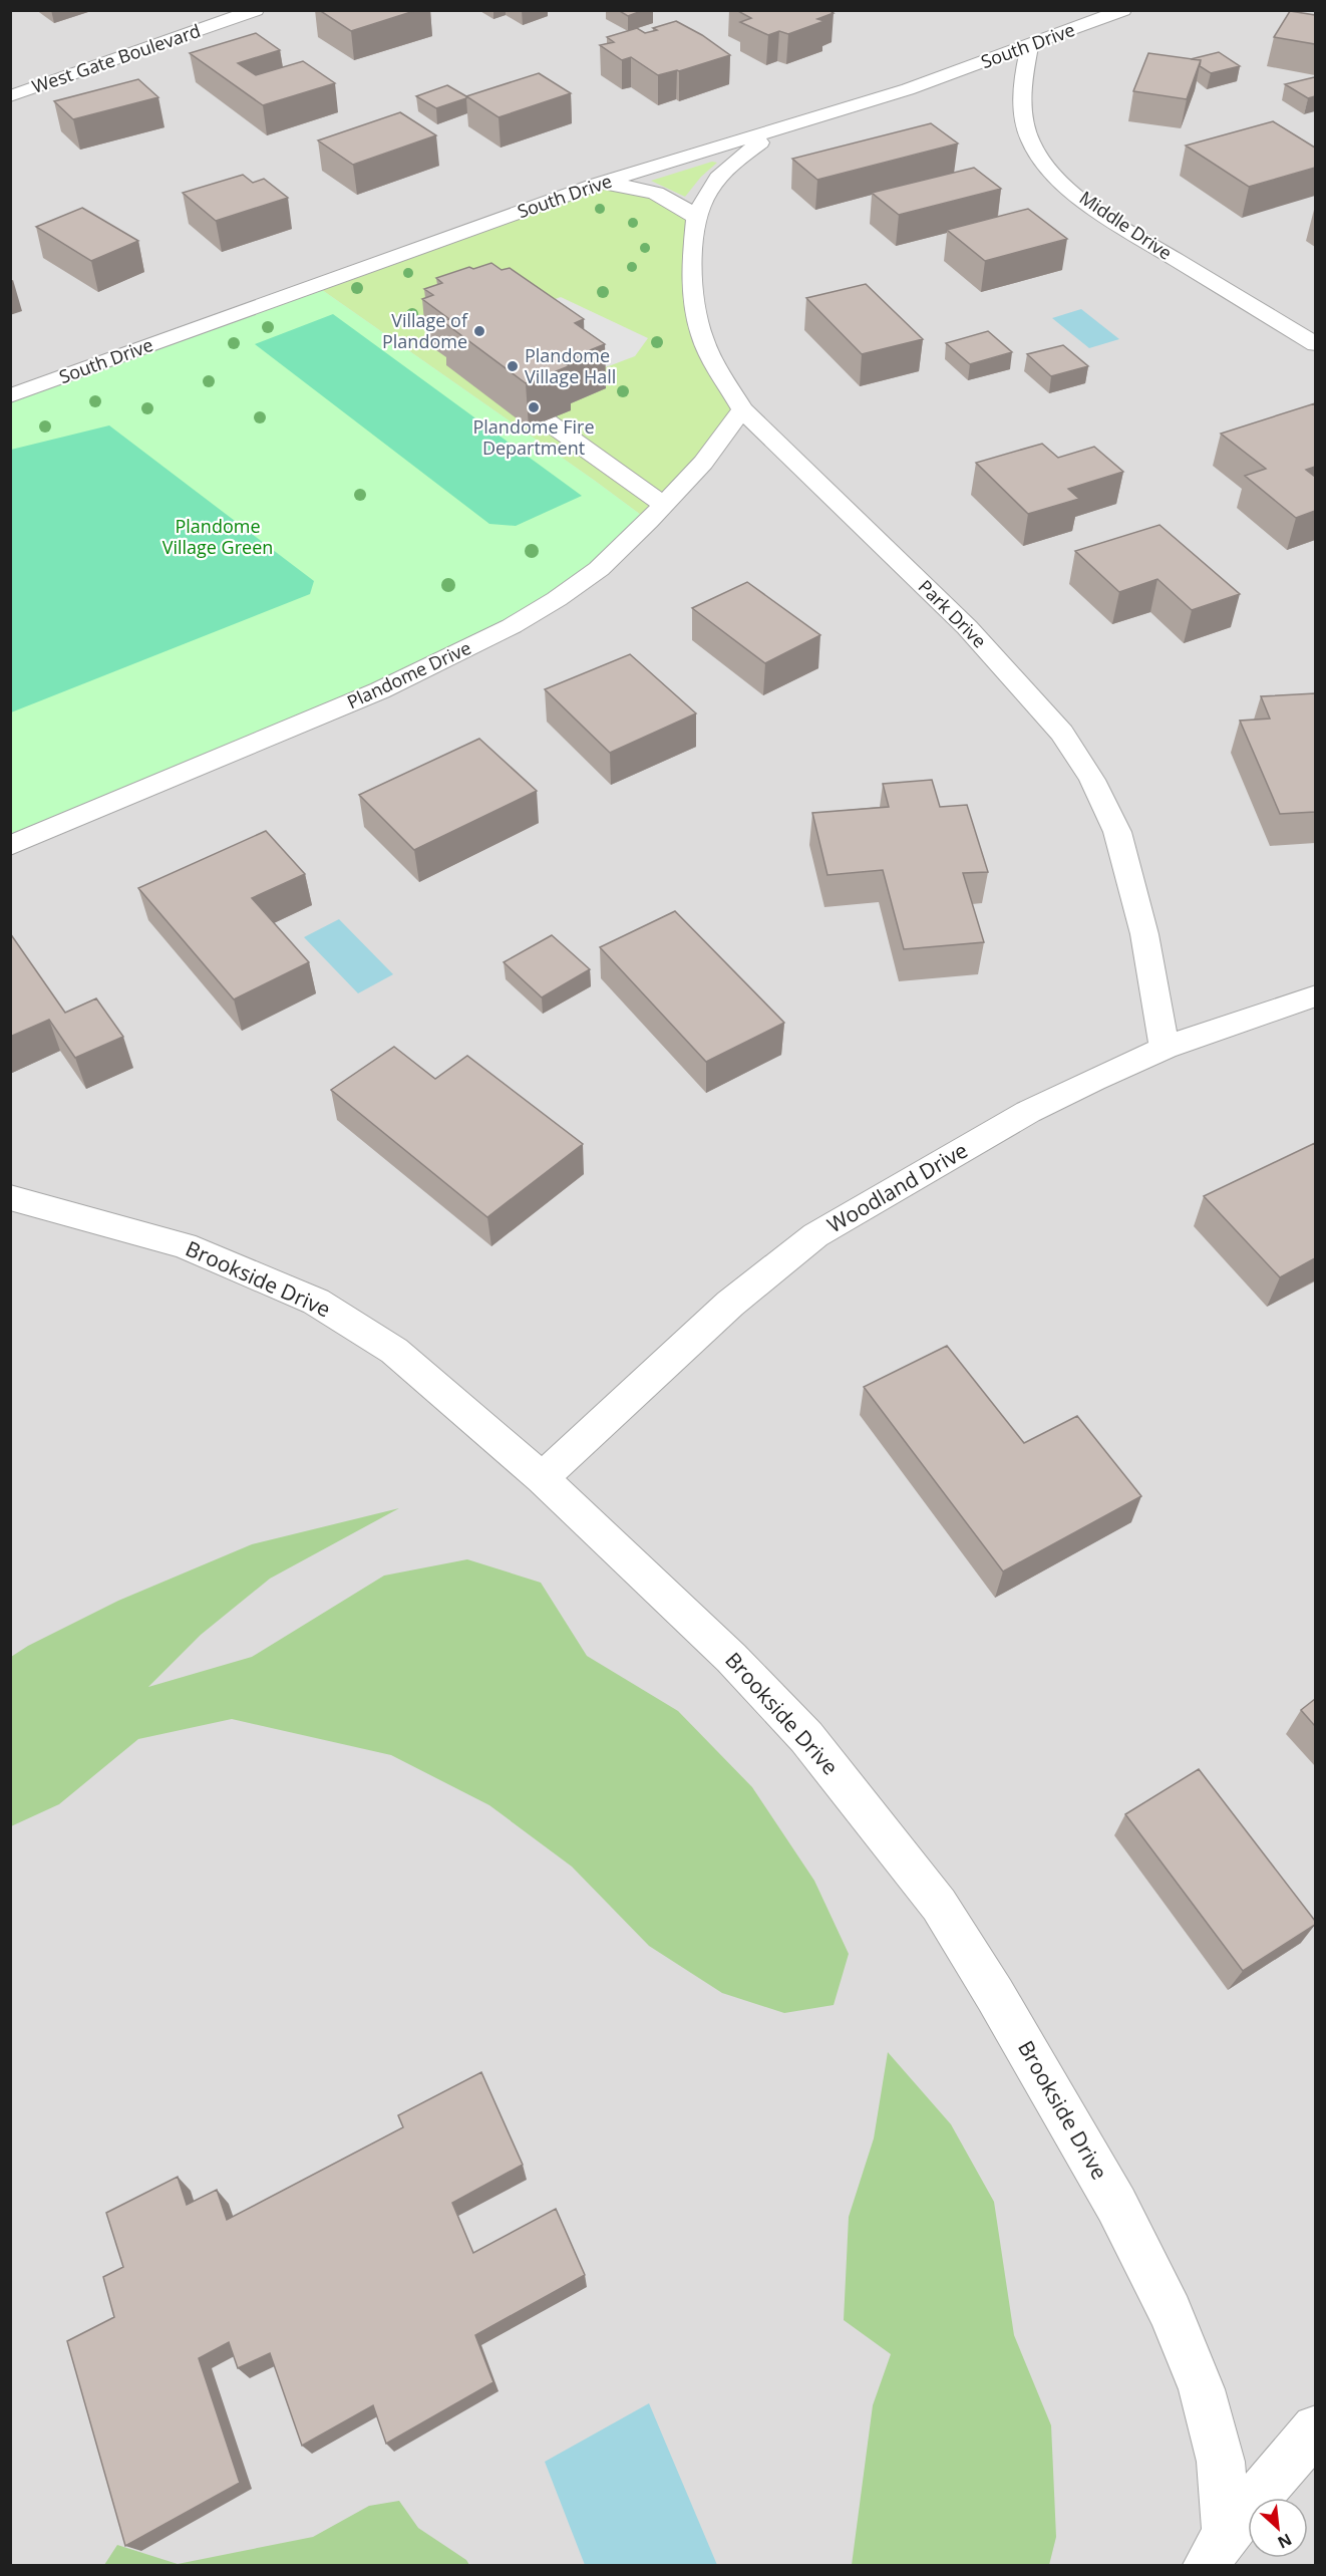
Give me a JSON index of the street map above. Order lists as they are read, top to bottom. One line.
{"streets":{"street":["South Drive","West Gate Boulevard","Middle Drive","Park Drive","Plandome Drive","Woodland Drive","Brookside Drive"]},"crossings":[["South Drive","Middle Drive"],["South Drive","Park Drive"],["Park Drive","Plandome Drive"],["Park Drive","Woodland Drive"],["Woodland Drive","Brookside Drive"]],"parks":["Plandome Village Green"],"places":["Village of Plandome","Plandome Village Hall","Plandome Fire Department"],"north":"bottom right"}
